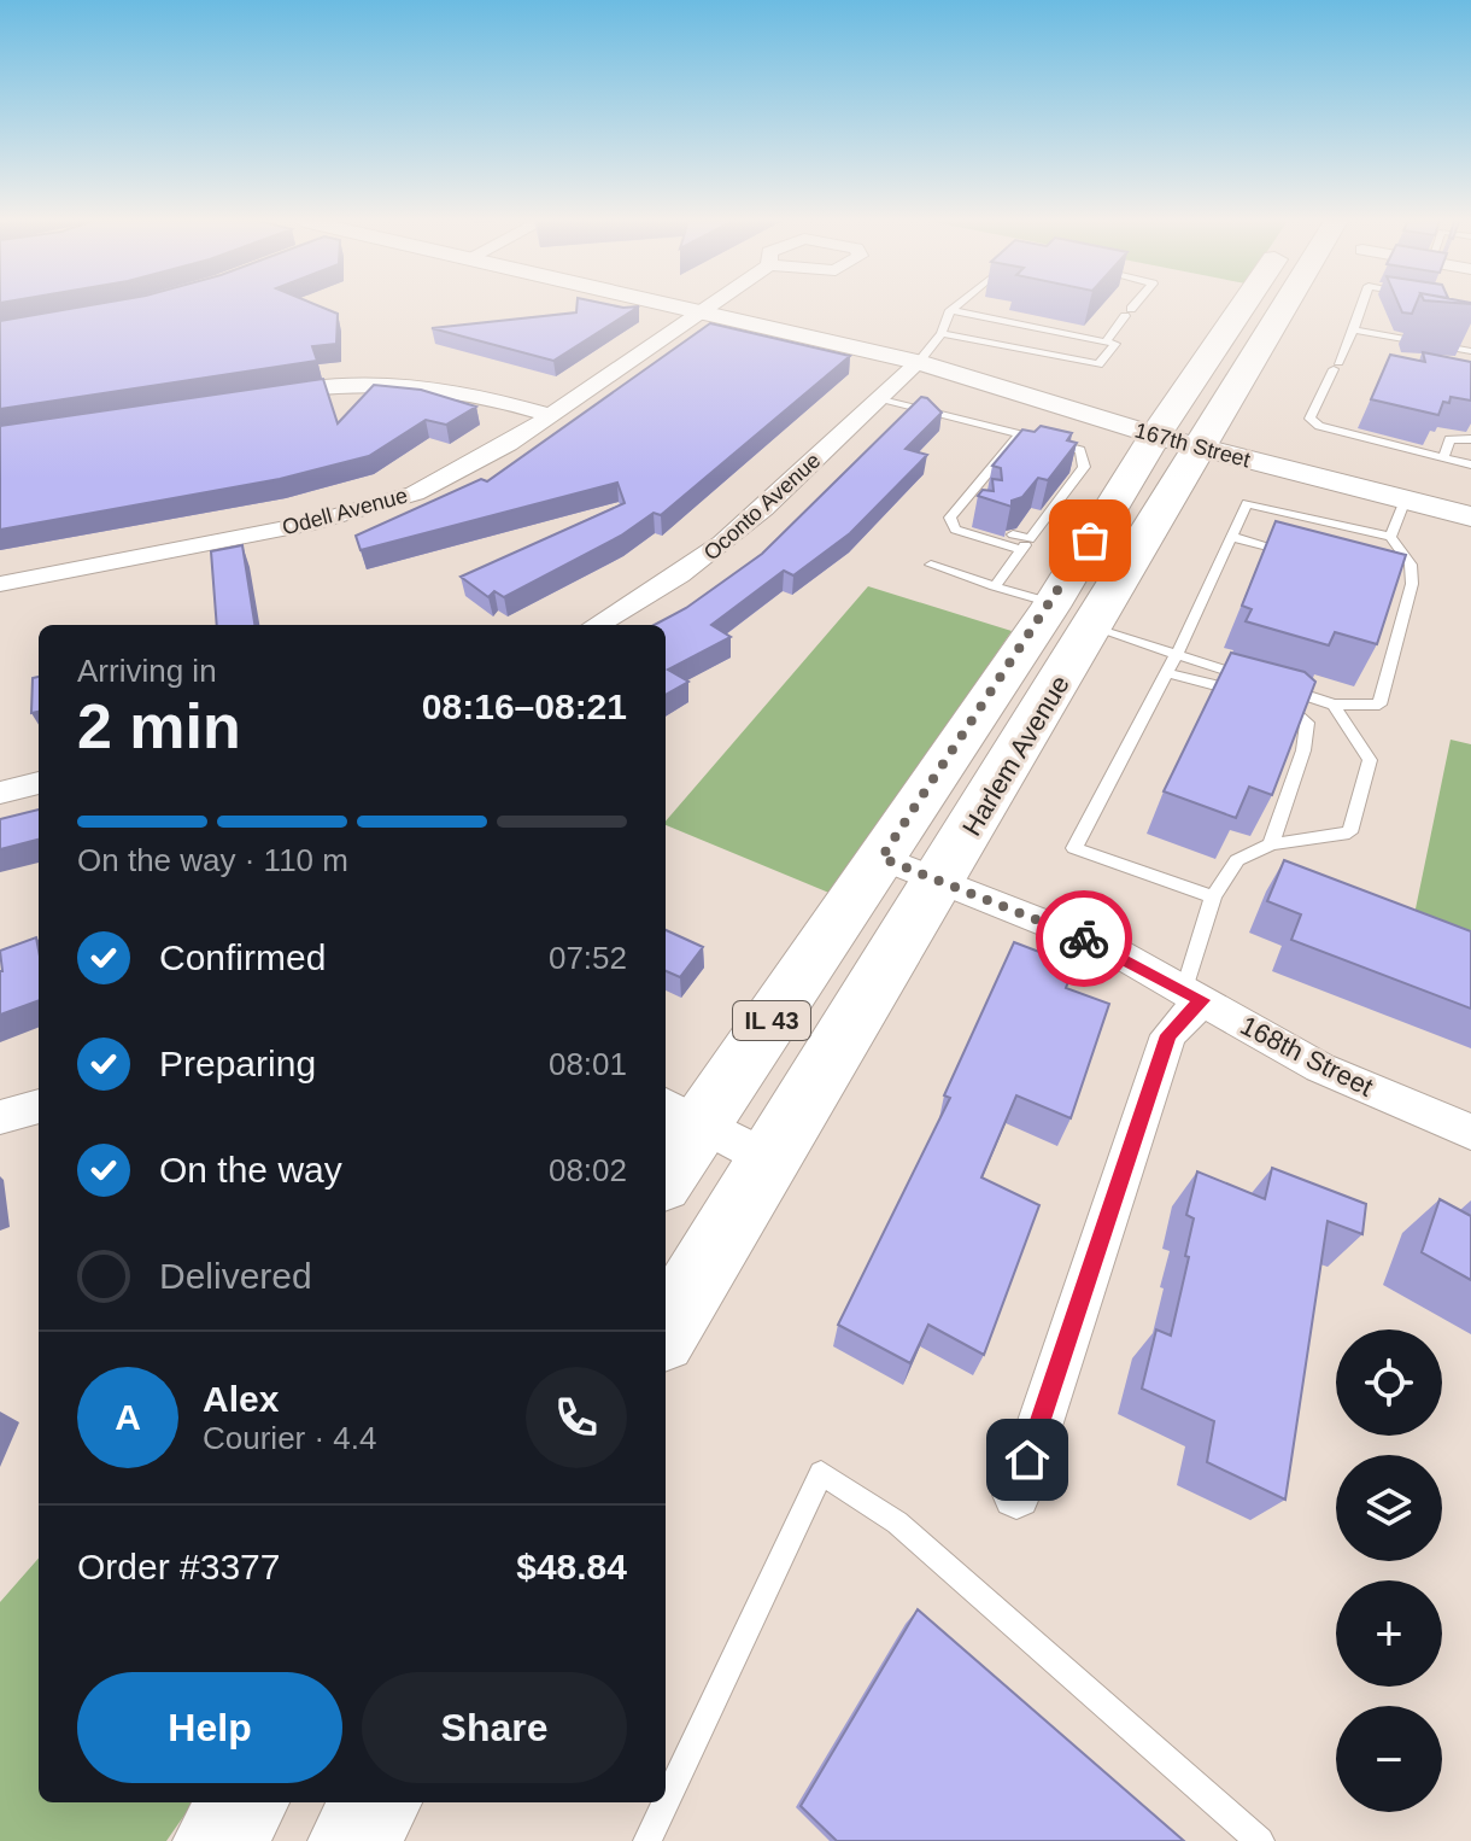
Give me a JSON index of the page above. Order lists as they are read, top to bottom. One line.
{"streets":{"main road":["167th Street","Harlem Avenue","IL 43"],"street":["Oconto Avenue","Odell Avenue","168th Street"]},"crossings":[["167th Street","Oconto Avenue"],["167th Street","Odell Avenue"],["167th Street","Harlem Avenue"],["Harlem Avenue","168th Street"]],"page":{"heading":["2 min","Arriving in","08:16–08:21"],"panel":["Alex","Courier · 4.4","Order #3377","$48.84"],"bar":"On the way · 110 m","list":[["Confirmed","07:52"],["Preparing","08:01"],["On the way","08:02"],"Delivered"],"map_buttons":["+","−"],"round":"A","buttons":["Help","Share"]}}
